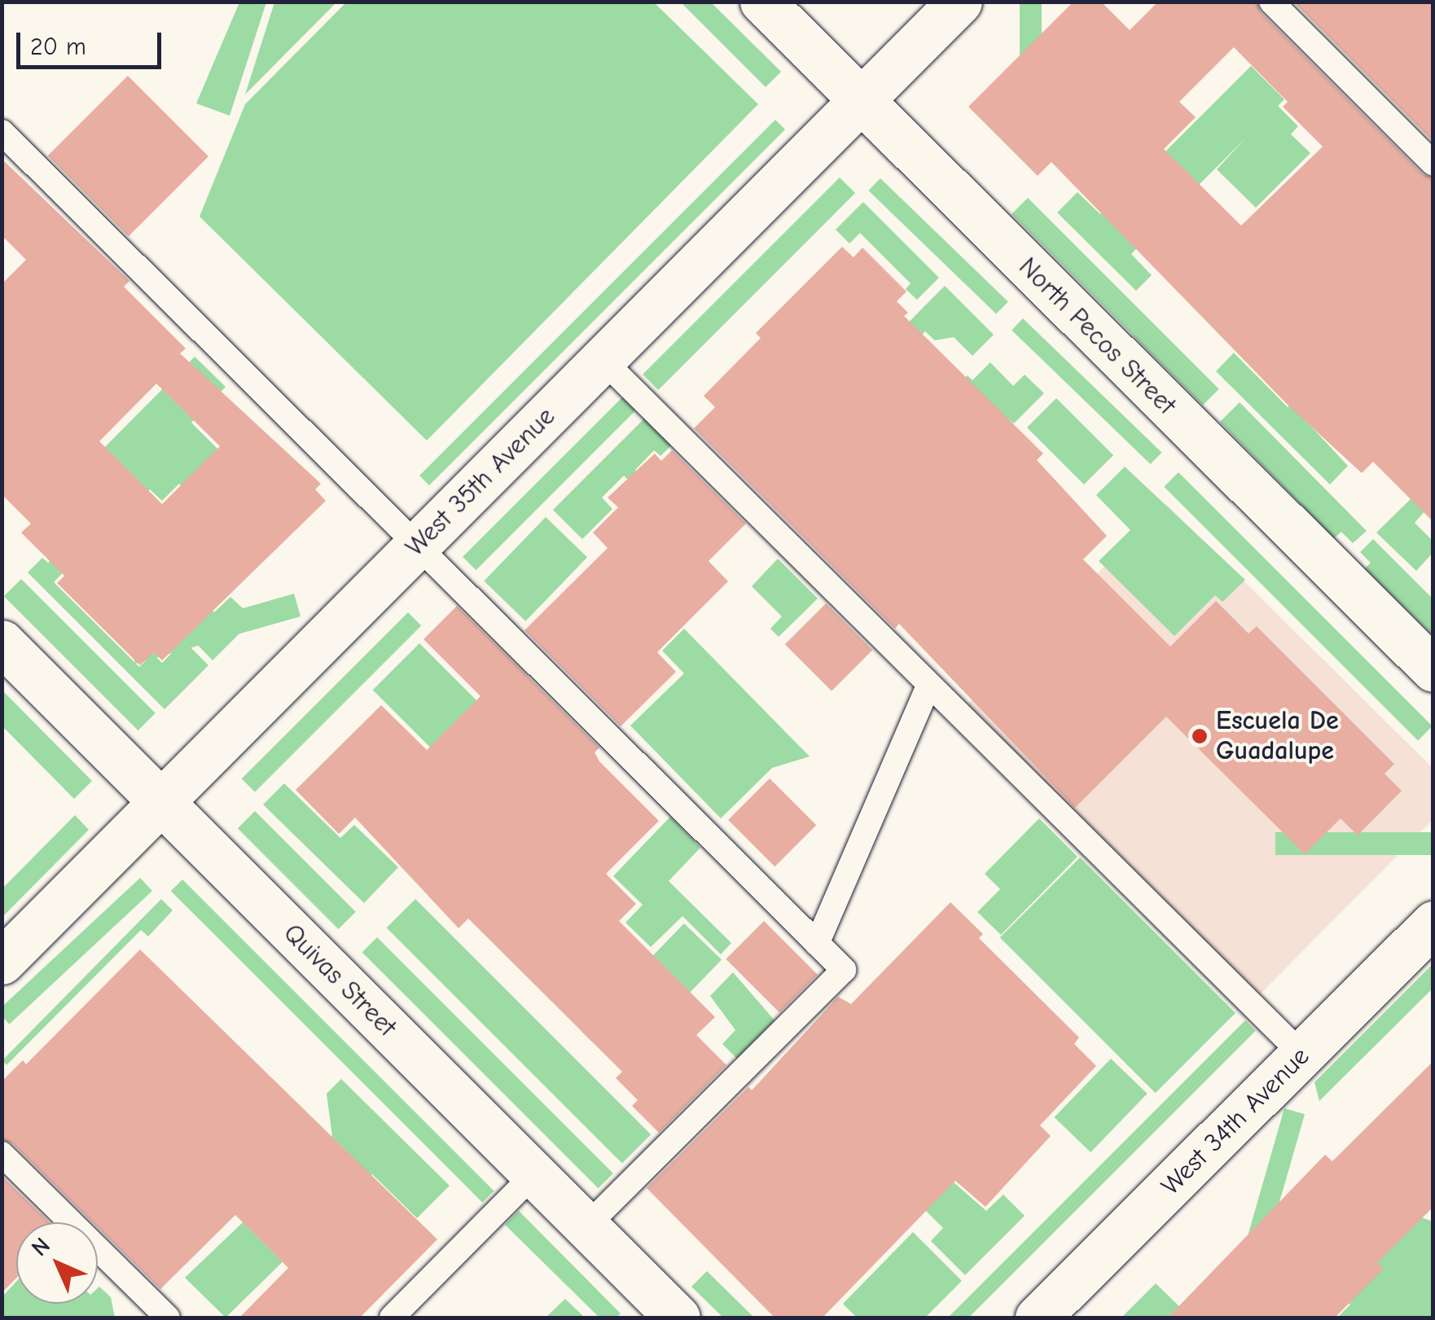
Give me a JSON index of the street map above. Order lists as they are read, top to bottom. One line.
{"streets":{"street":["North Pecos Street","West 35th Avenue","Quivas Street","West 34th Avenue"]},"crossings":[["North Pecos Street","West 35th Avenue"],["West 35th Avenue","Quivas Street"]],"places":["Escuela De Guadalupe"],"scale_bar":"20 m","north":"top left"}
